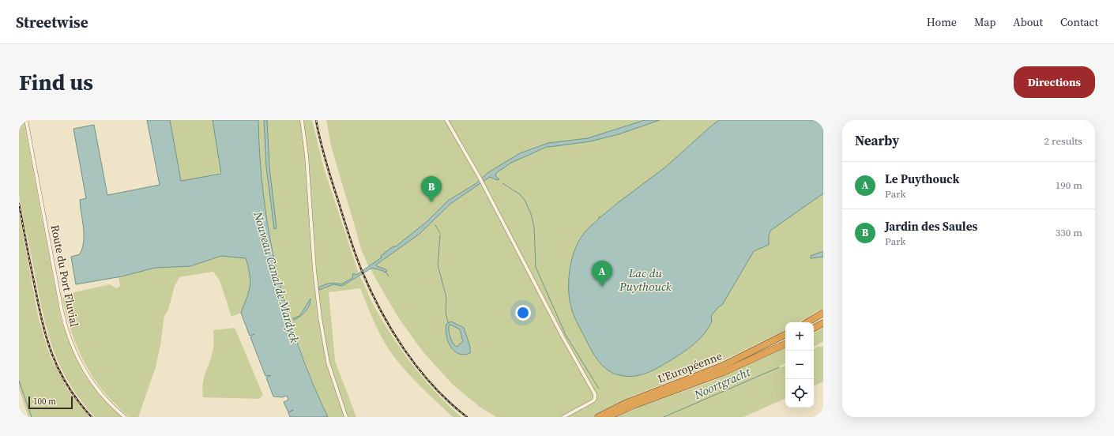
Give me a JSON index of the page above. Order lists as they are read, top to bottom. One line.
{"streets":{"highway":["L'Européenne"],"street":["Route du Port Fluvial"]},"water":["Lac du Puythouck","Nouveau Canal de Mardyck","Noortgracht"],"scale_bar":"100 m","page":{"header":"Streetwise","nav":["Home","Map","About","Contact"],"buttons":"Directions","title":"Find us","heading":["Nearby","2 results"],"list":[{"mark":"A","name":"Le Puythouck","note":"Park","value":"190 m"},{"mark":"B","name":"Jardin des Saules","note":"Park","value":"330 m"}],"pins":["B","A"],"map_buttons":["+","−"],"scale":"100 m"}}
